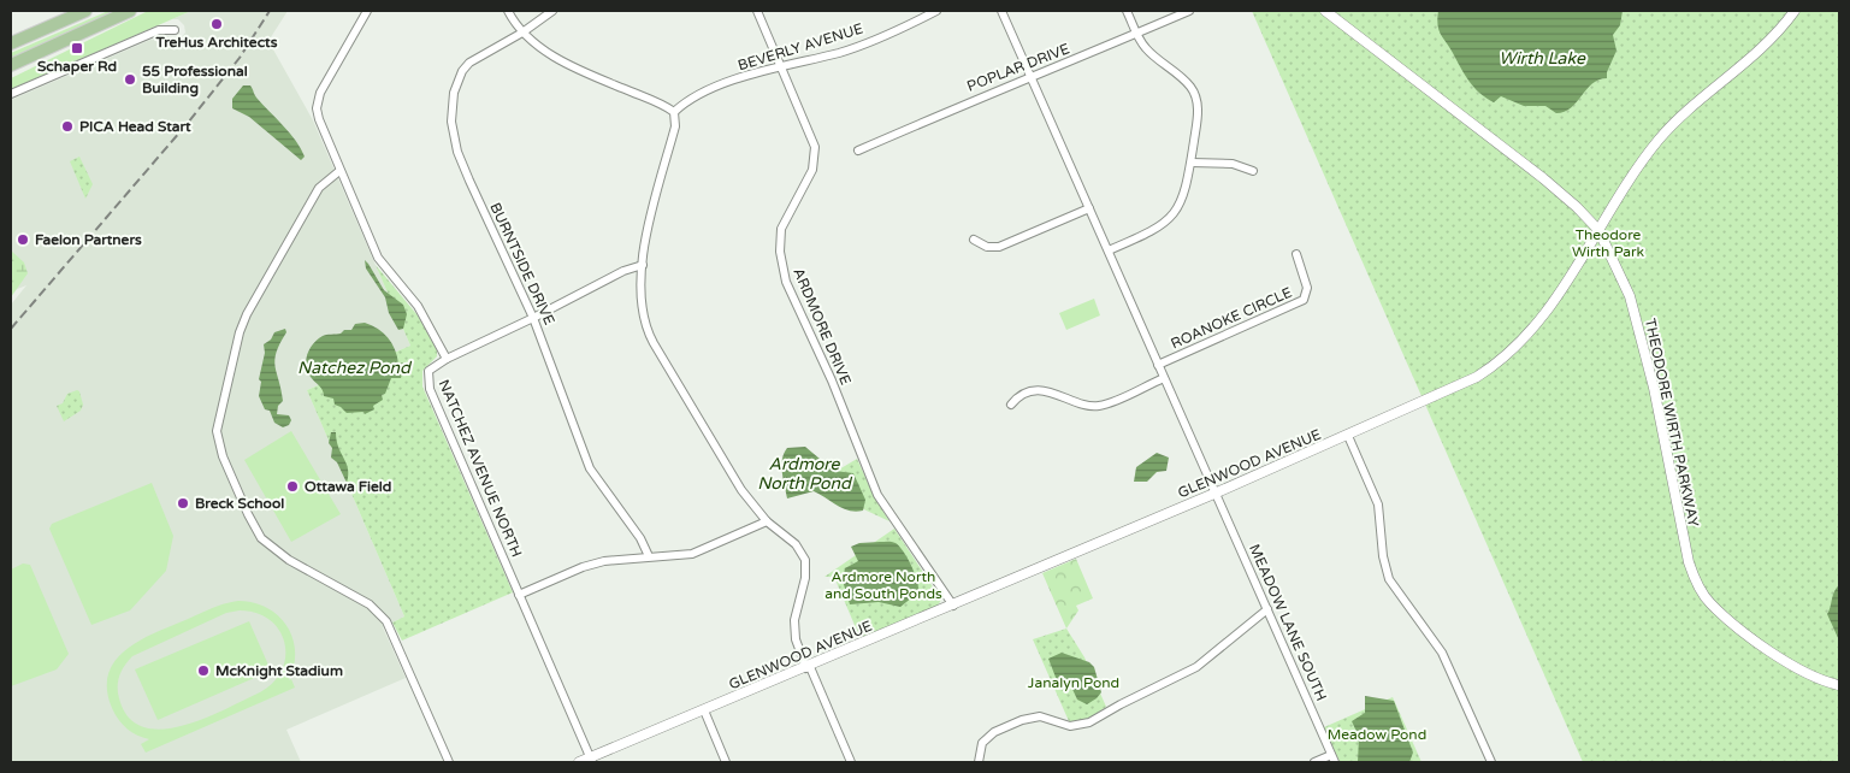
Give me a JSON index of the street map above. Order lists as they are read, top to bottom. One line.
{"streets":{"street":["BEVERLY AVENUE","POPLAR DRIVE","BURNTSIDE DRIVE","ROANOKE CIRCLE","ARDMORE DRIVE","THEODORE WIRTH PARKWAY","GLENWOOD AVENUE","NATCHEZ AVENUE NORTH","MEADOW LANE SOUTH"]},"crossings":[["BEVERLY AVENUE","ARDMORE DRIVE"],["POPLAR DRIVE","MEADOW LANE SOUTH"],["ROANOKE CIRCLE","MEADOW LANE SOUTH"],["ARDMORE DRIVE","GLENWOOD AVENUE"],["THEODORE WIRTH PARKWAY","GLENWOOD AVENUE"],["GLENWOOD AVENUE","NATCHEZ AVENUE NORTH"],["GLENWOOD AVENUE","MEADOW LANE SOUTH"]],"water":["Wirth Lake","Natchez Pond","Ardmore North Pond"],"parks":["Theodore Wirth Park","Ardmore North and South Ponds","Janalyn Pond","Meadow Pond"],"places":{"other":["TreHus Architects","55 Professional Building","PICA Head Start","Faelon Partners","Ottawa Field","Breck School","McKnight Stadium"],"transit":["Schaper Rd"]}}
